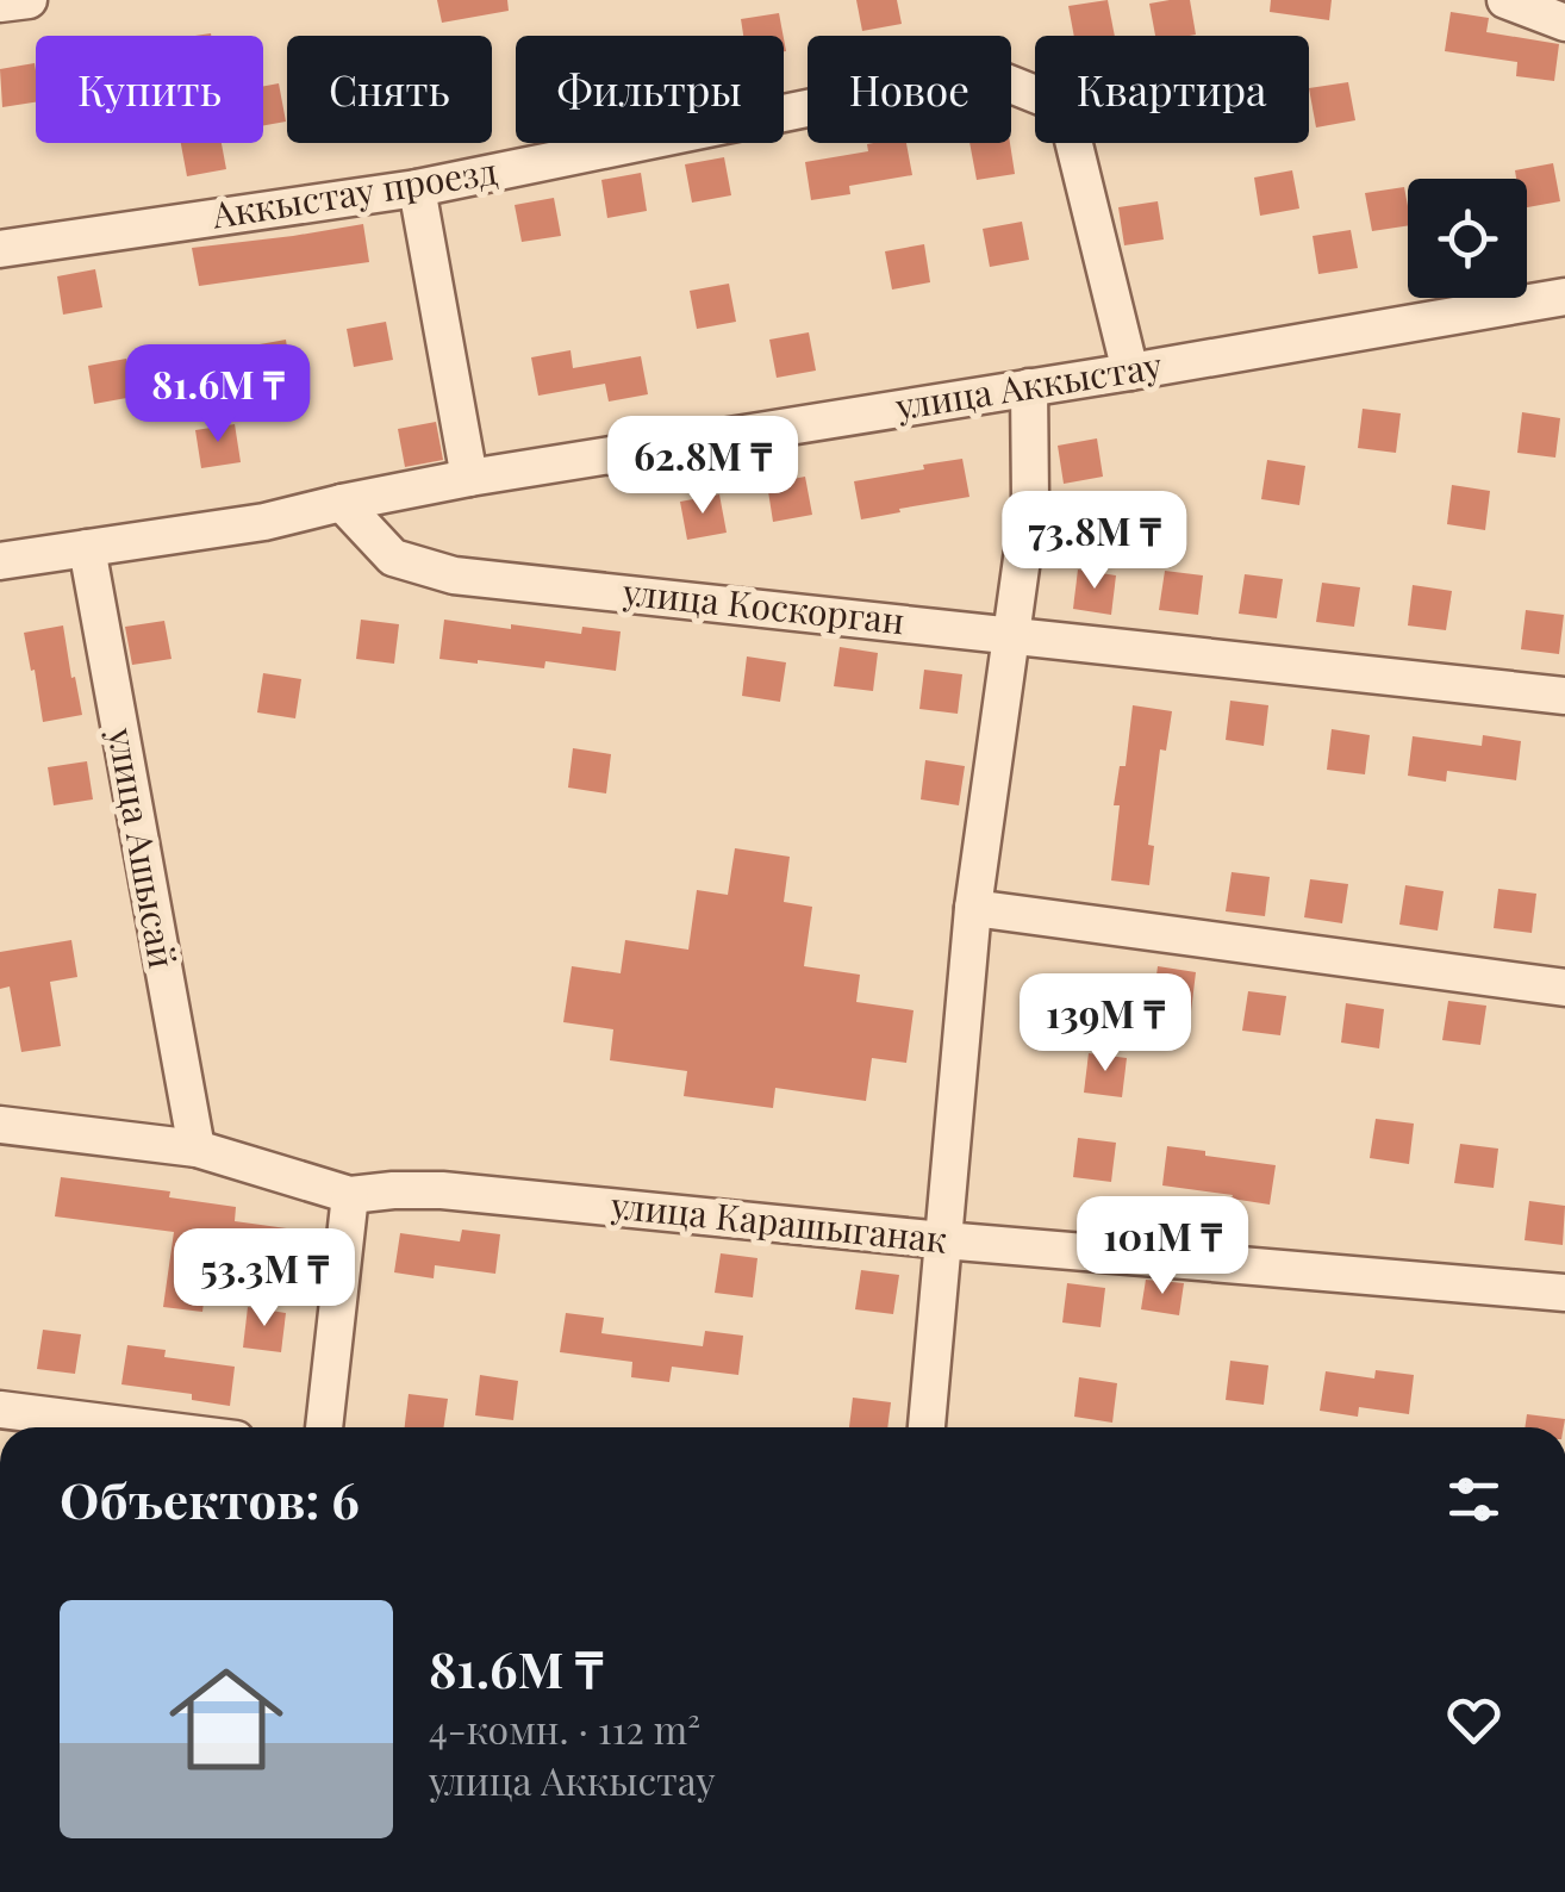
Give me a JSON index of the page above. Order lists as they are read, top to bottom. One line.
{"streets":{"street":["Аккыстау проезд","улица Аккыстау","улица Коскорган","улица Ашысай","улица Карашыганак"]},"crossings":[["Аккыстау проезд","улица Аккыстау"],["улица Аккыстау","улица Коскорган"],["улица Аккыстау","улица Ашысай"],["улица Ашысай","улица Карашыганак"]],"page":{"chip":["Купить","Снять","Фильтры","Новое","Квартира"],"price":["81.6M ₸","62.8M ₸","73.8M ₸","139M ₸","101M ₸","53.3M ₸"],"heading":"Объектов: 6","list":[{"name":"81.6M ₸","note":"4-комн. · 112 m² · улица Аккыстау"}]}}
